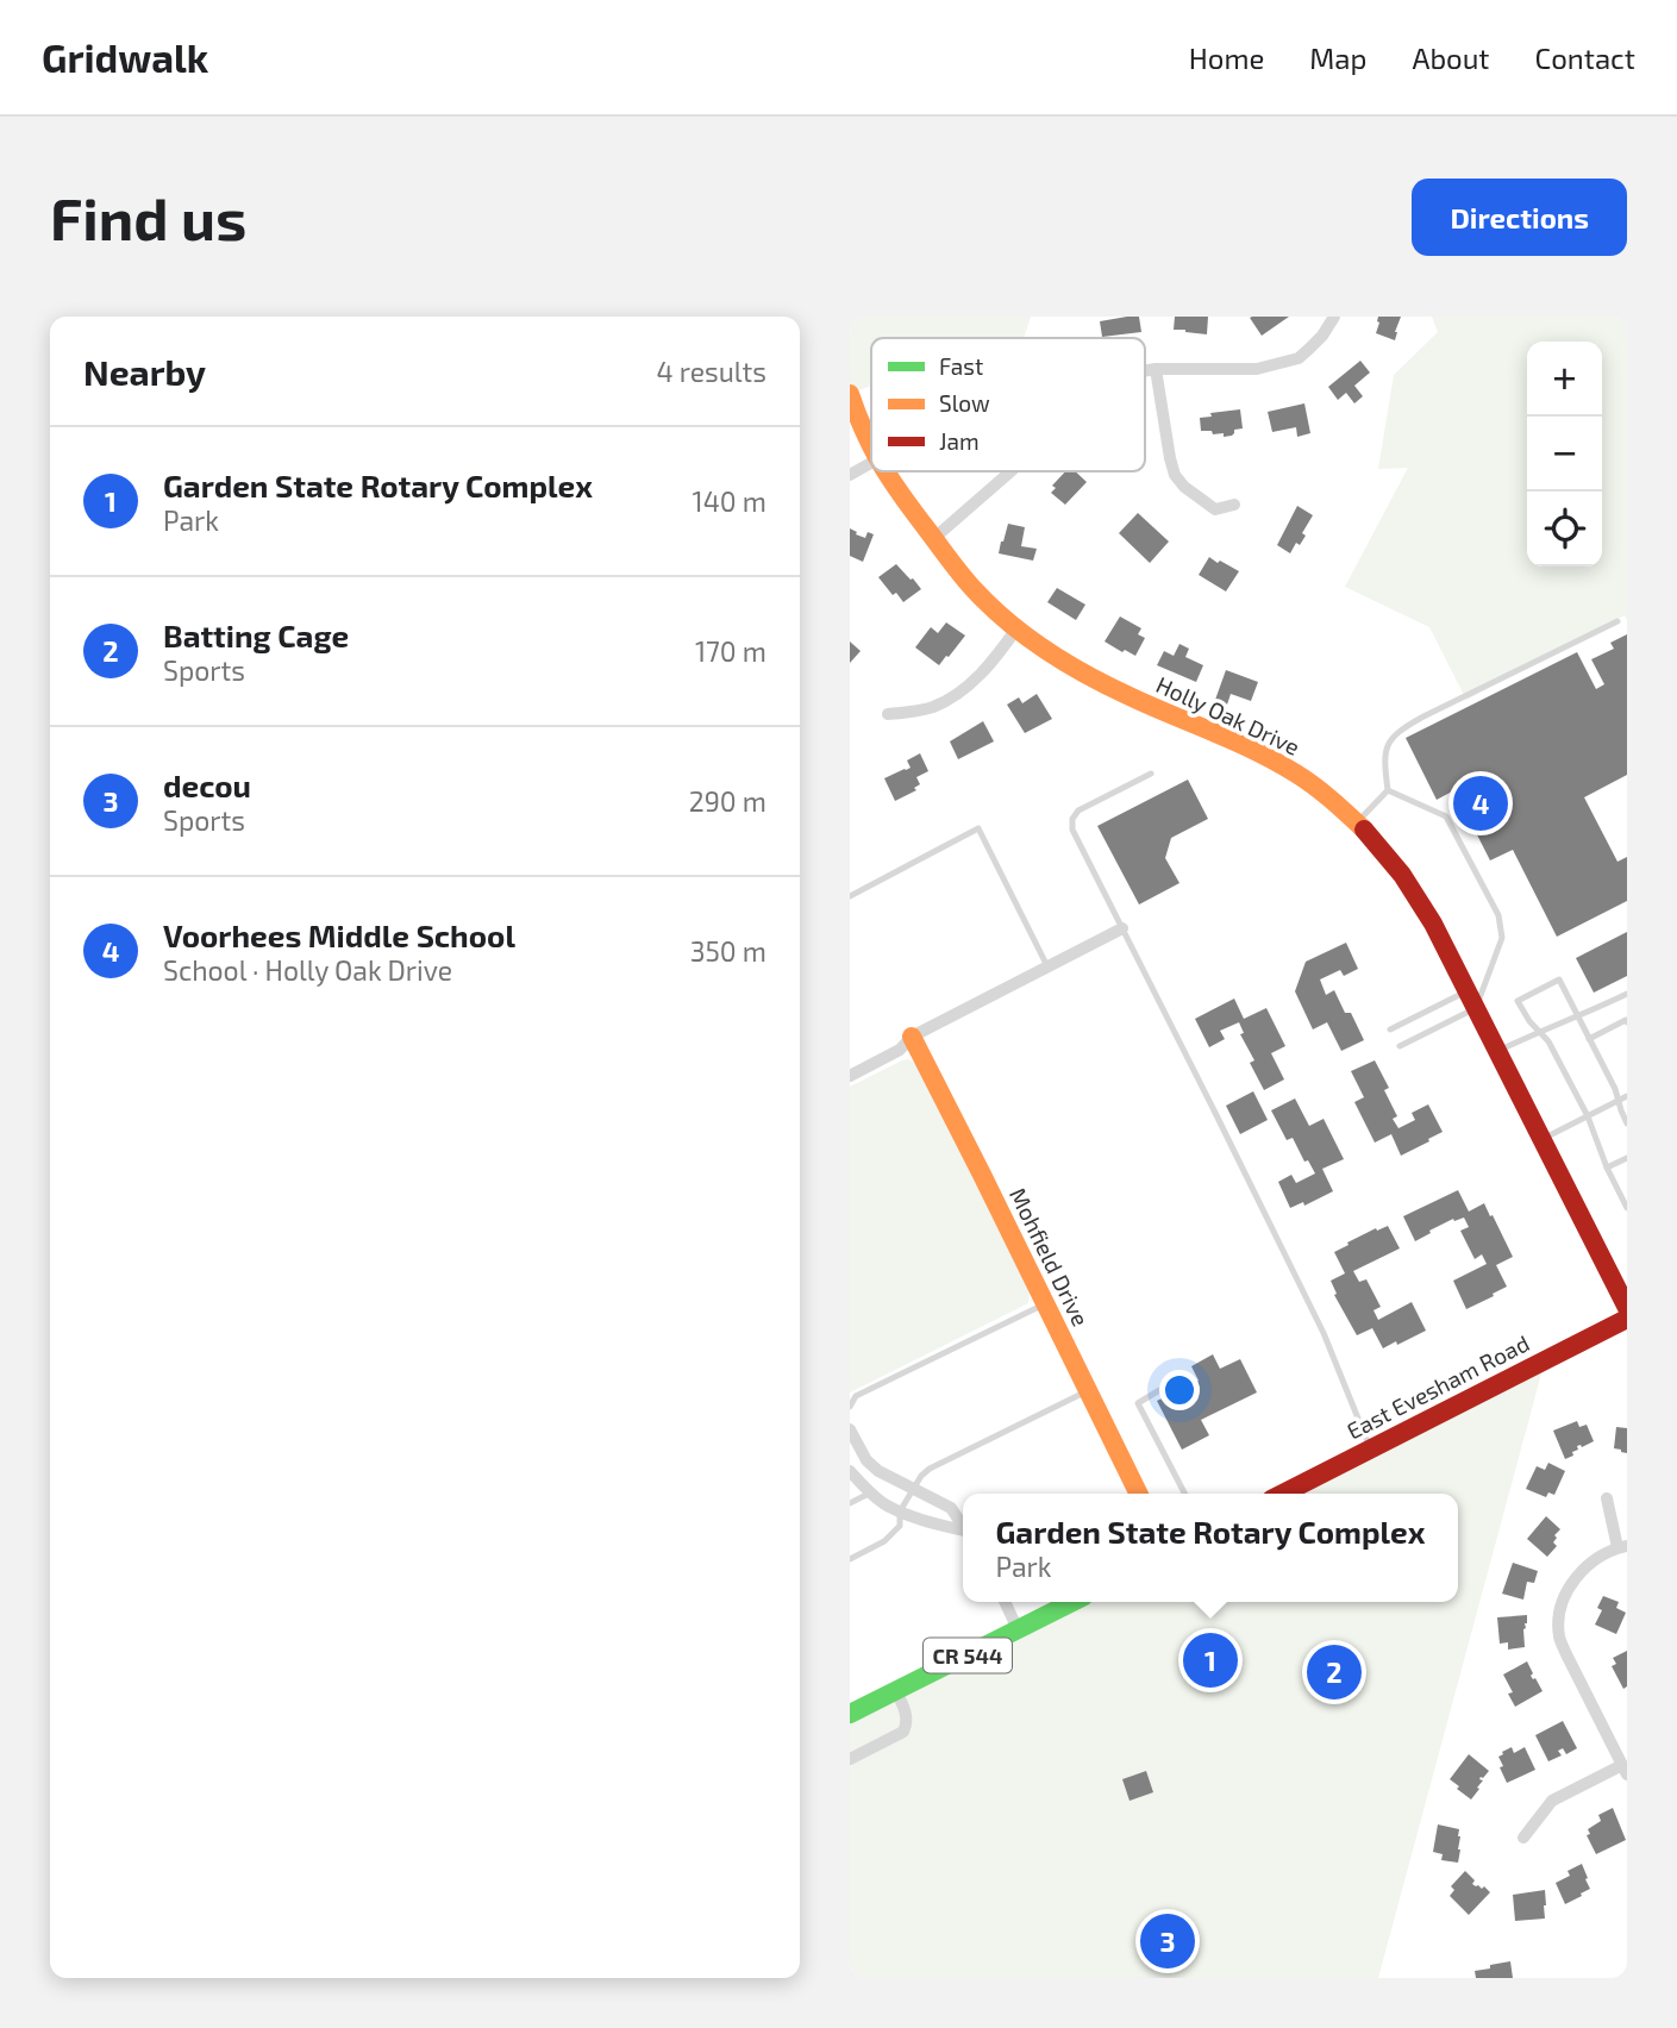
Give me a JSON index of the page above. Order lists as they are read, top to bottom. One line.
{"streets":{"street":["Holly Oak Drive","Mohfield Drive","East Evesham Road","CR 544"]},"legend":["Fast","Slow","Jam"],"page":{"header":"Gridwalk","nav":["Home","Map","About","Contact"],"buttons":"Directions","title":"Find us","heading":["Nearby","4 results"],"map_buttons":["+","−"],"list":[{"mark":"1","name":"Garden State Rotary Complex","note":"Park","value":"140 m"},{"mark":"2","name":"Batting Cage","note":"Sports","value":"170 m"},{"mark":"3","name":"decou","note":"Sports","value":"290 m"},{"mark":"4","name":"Voorhees Middle School","note":"School · Holly Oak Drive","value":"350 m"}],"pins":["4","1","2","3"],"popup":["Garden State Rotary Complex","Park"]}}
